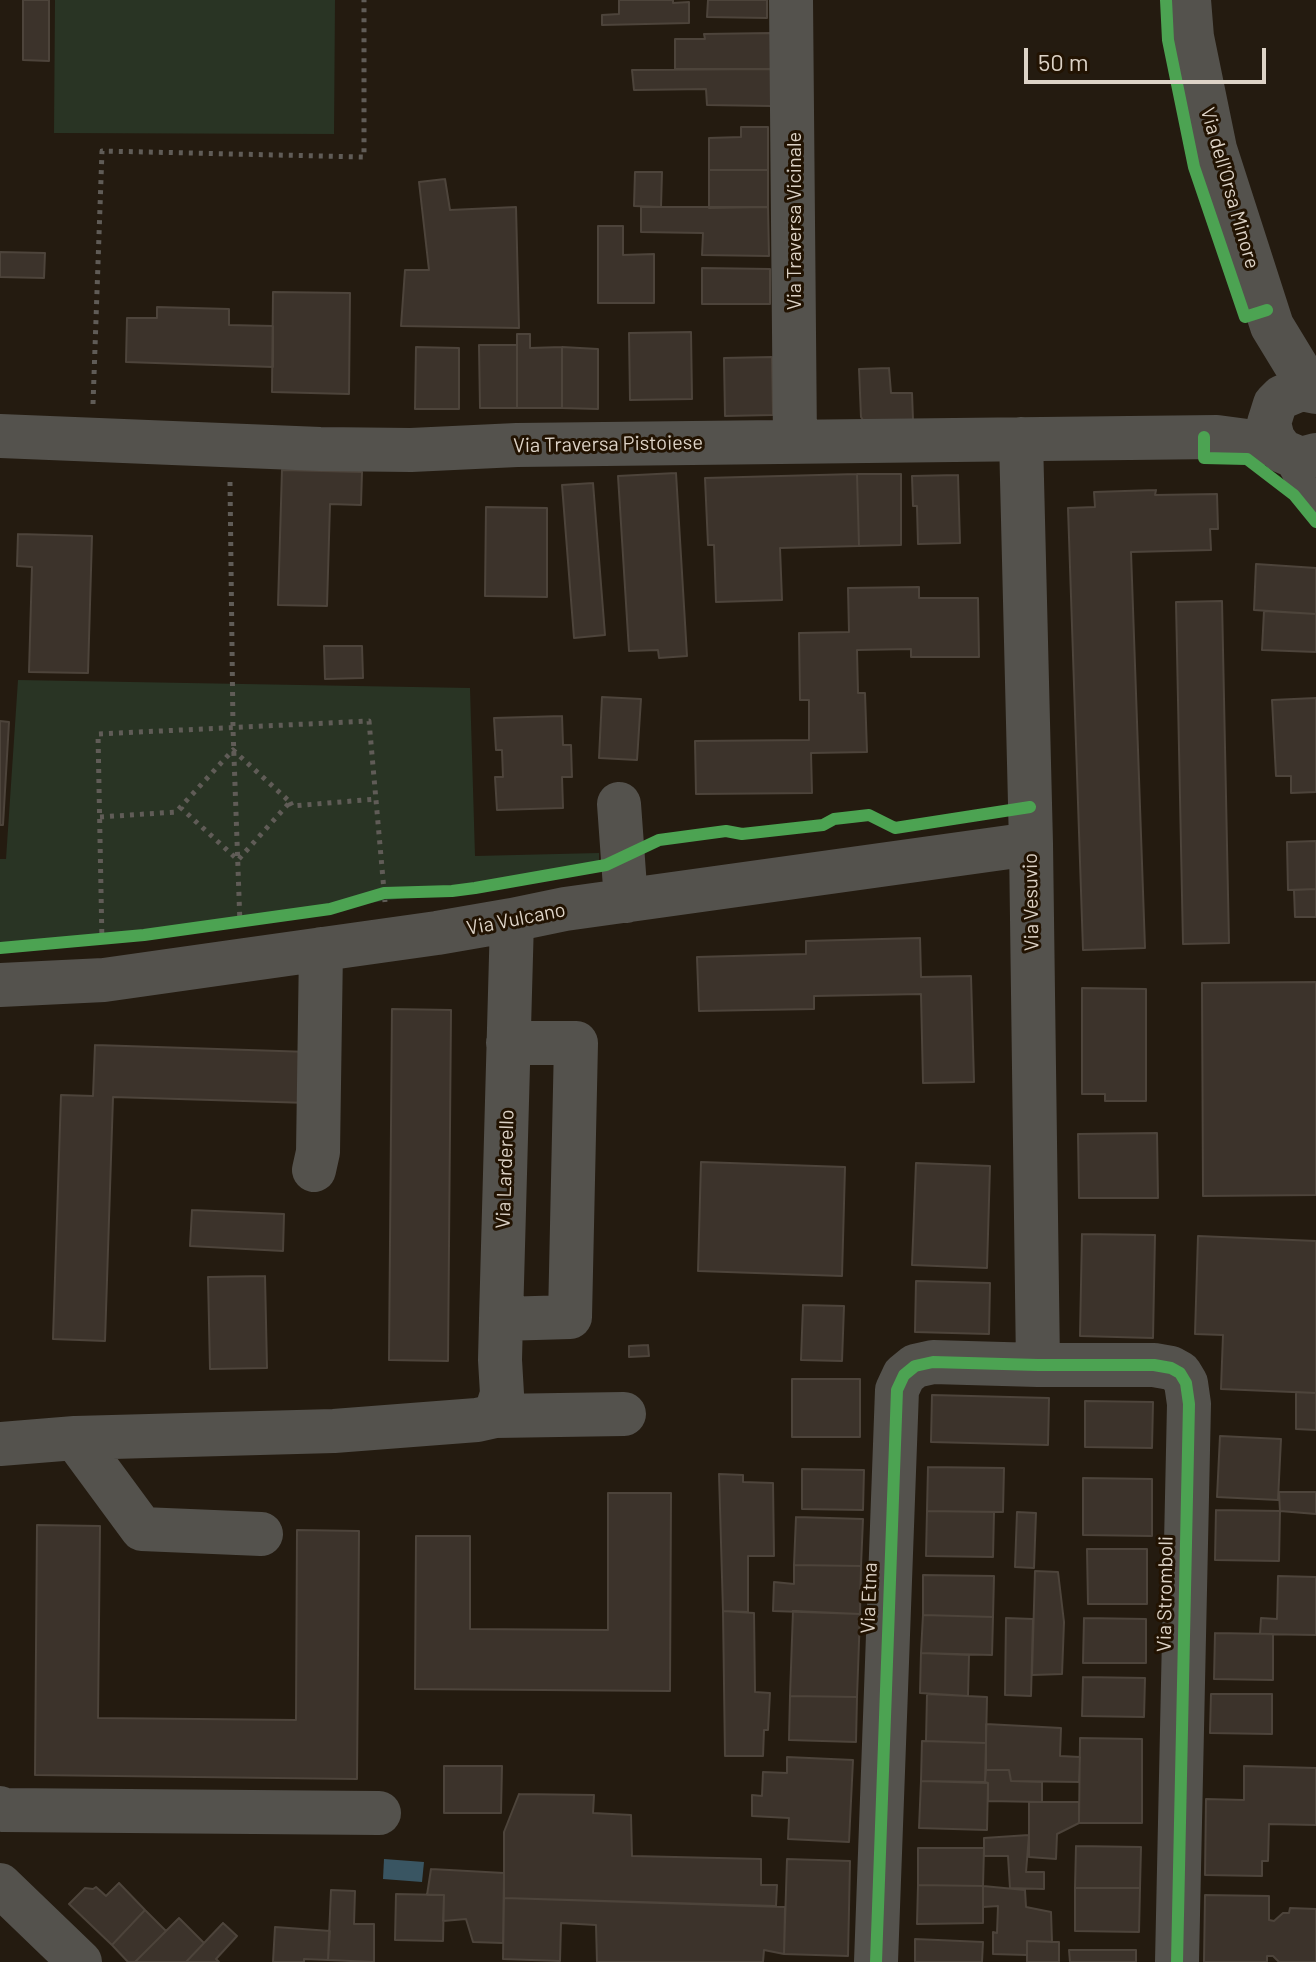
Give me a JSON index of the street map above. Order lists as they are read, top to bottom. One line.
{"streets":{"street":["Via dell'Orsa Minore","Via Traversa Vicinale","Via Traversa Pistoiese","Via Vesuvio","Via Vulcano","Via Larderello","Via Stromboli","Via Etna"]},"crossings":[["Via dell'Orsa Minore","Via Traversa Pistoiese"],["Via Traversa Vicinale","Via Traversa Pistoiese"],["Via Traversa Pistoiese","Via Vesuvio"],["Via Vesuvio","Via Vulcano"],["Via Vesuvio","Via Stromboli"],["Via Vesuvio","Via Etna"],["Via Vulcano","Via Larderello"],["Via Stromboli","Via Etna"]],"scale_bar":"50 m"}
